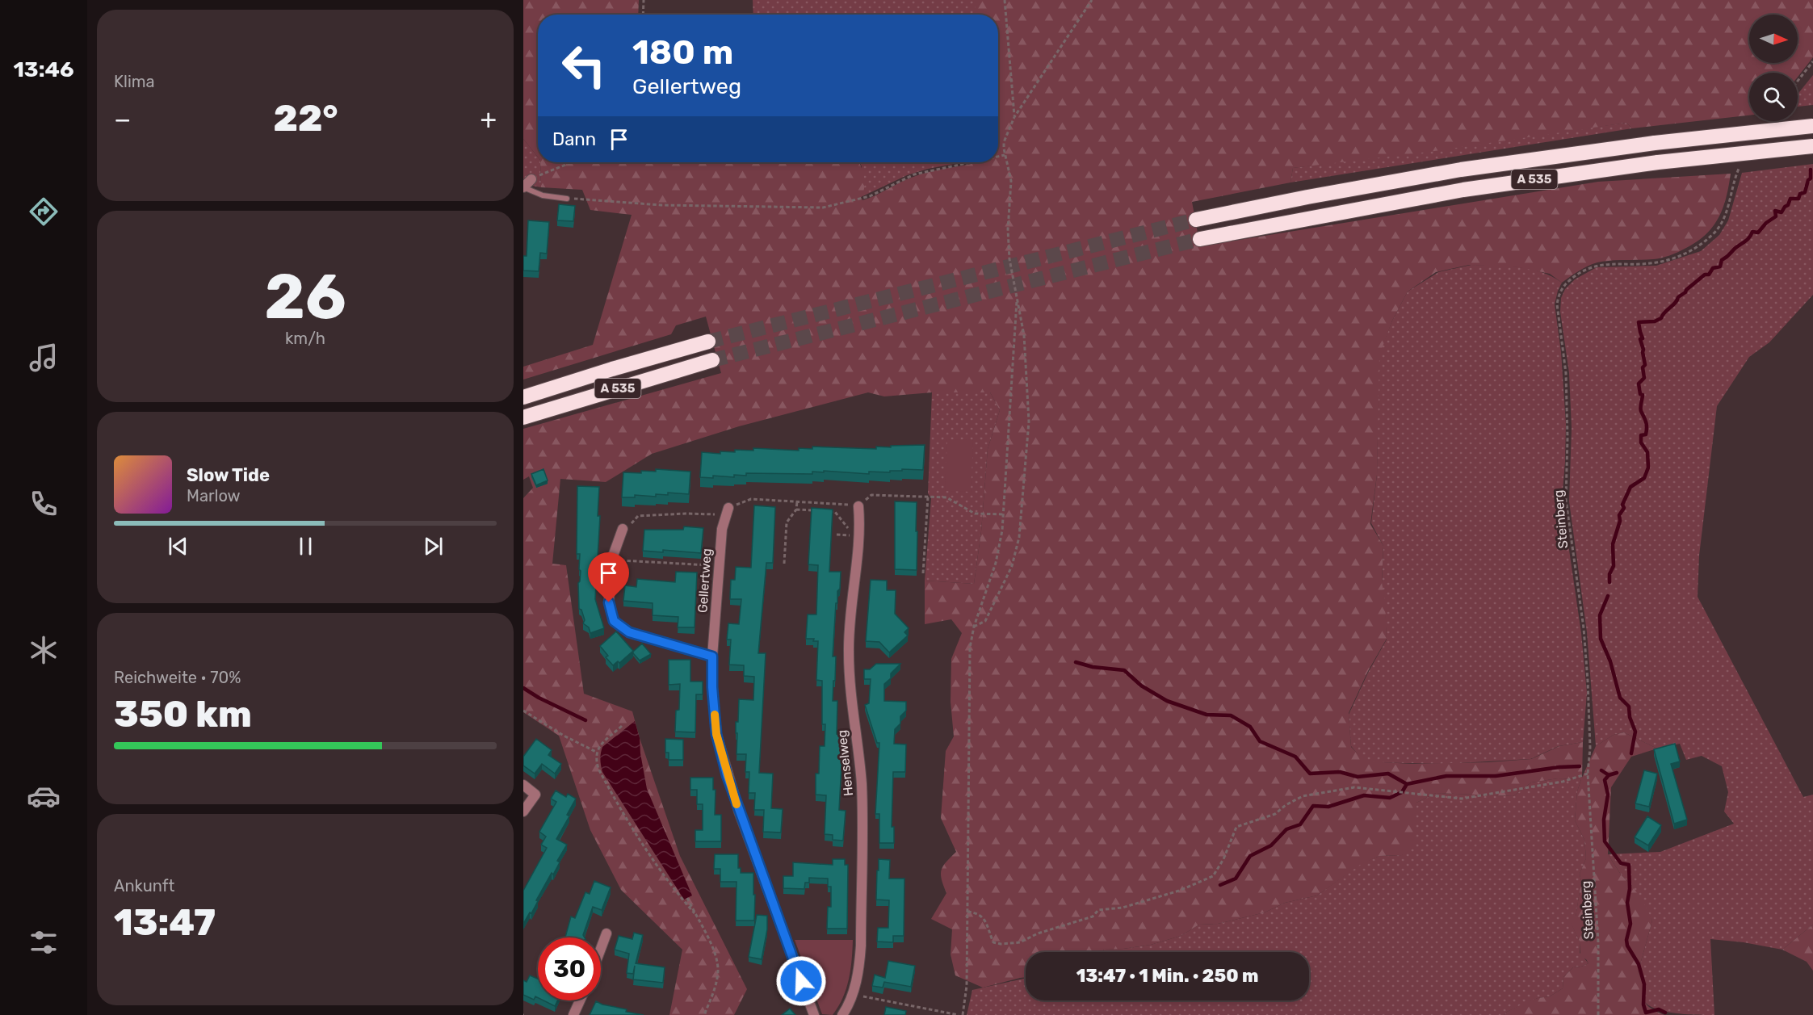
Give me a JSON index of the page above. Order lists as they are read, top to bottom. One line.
{"streets":{"highway":["A 535"],"street":["Gellertweg","Henselweg"],"path":["Steinberg"]},"north":"right","page":{"tabs":"13:46","tile":["Klima",["26","km/h"],["Reichweite · 70%","350 km"],["Ankunft","13:47"]],"turn":["180 m","Gellertweg"],"heat":["−","22°","+"],"then":"Dann","song":["Slow Tide","Marlow"],"limit":"30","trip":"13:47 · 1 Min. · 250 m"}}
